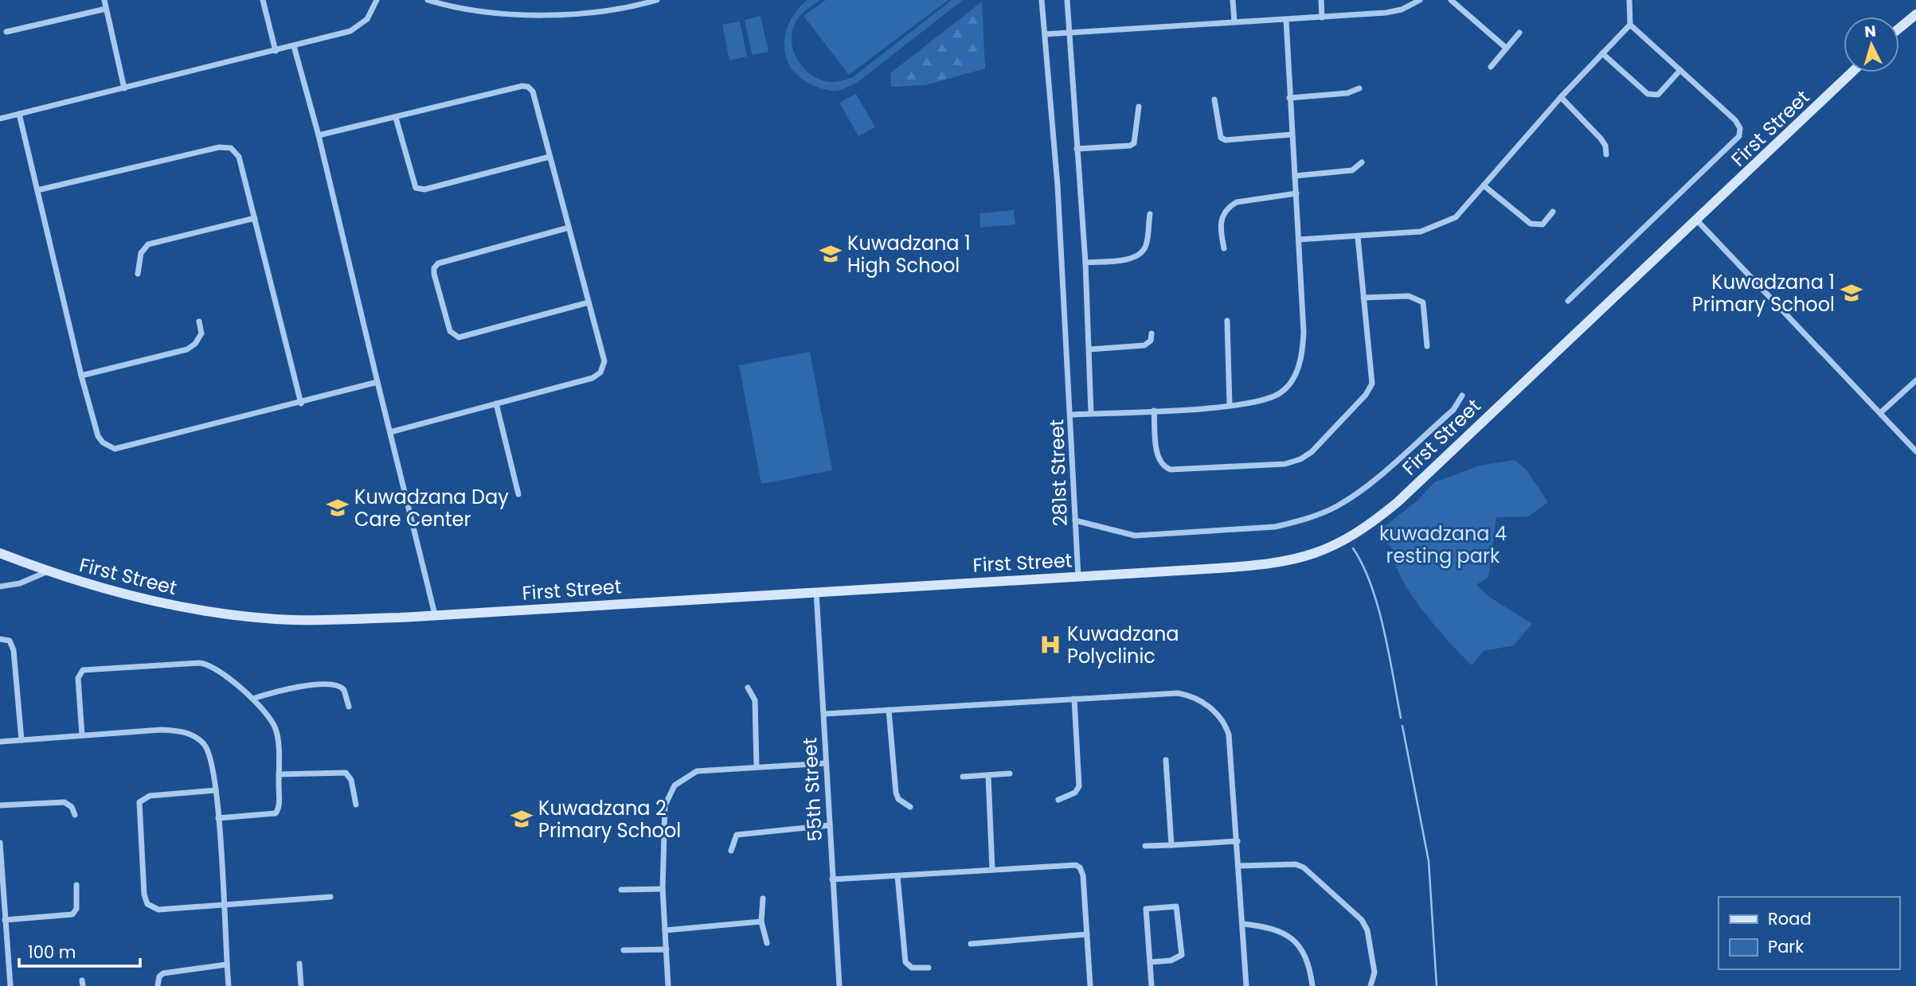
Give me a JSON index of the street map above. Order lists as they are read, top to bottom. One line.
{"streets":{"street":["First Street","281st Street","55th Street"]},"crossings":[["First Street","281st Street"],["First Street","55th Street"]],"parks":["kuwadzana 4 resting park"],"places":{"school or university":["Kuwadzana 1 High School","Kuwadzana 1 Primary School","Kuwadzana Day Care Center","Kuwadzana 2 Primary School"],"hospital":["Kuwadzana Polyclinic"]},"legend":["Road","Park"],"scale_bar":"100 m","north":"top"}
